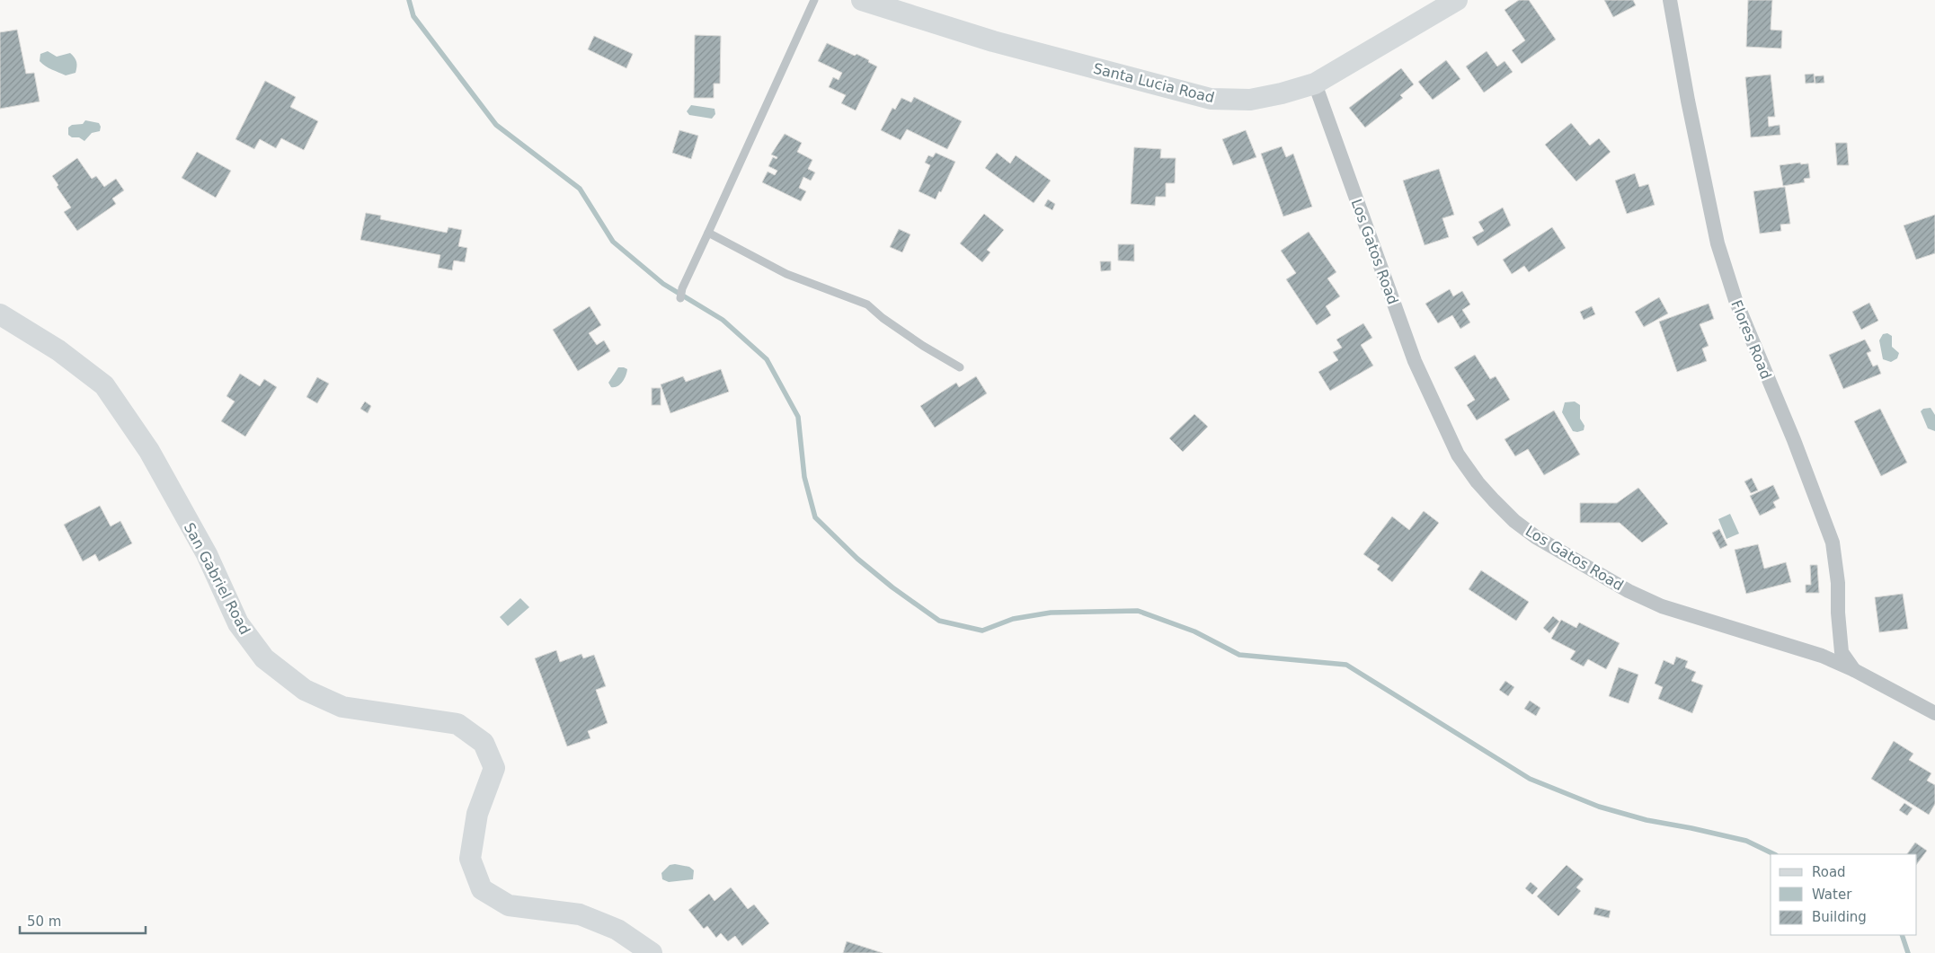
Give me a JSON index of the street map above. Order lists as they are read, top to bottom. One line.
{"streets":{"street":["Santa Lucia Road","Los Gatos Road","Flores Road","San Gabriel Road"]},"crossings":[["Santa Lucia Road","Los Gatos Road"],["Los Gatos Road","Flores Road"]],"legend":["Road","Water","Building"],"scale_bar":"50 m"}
